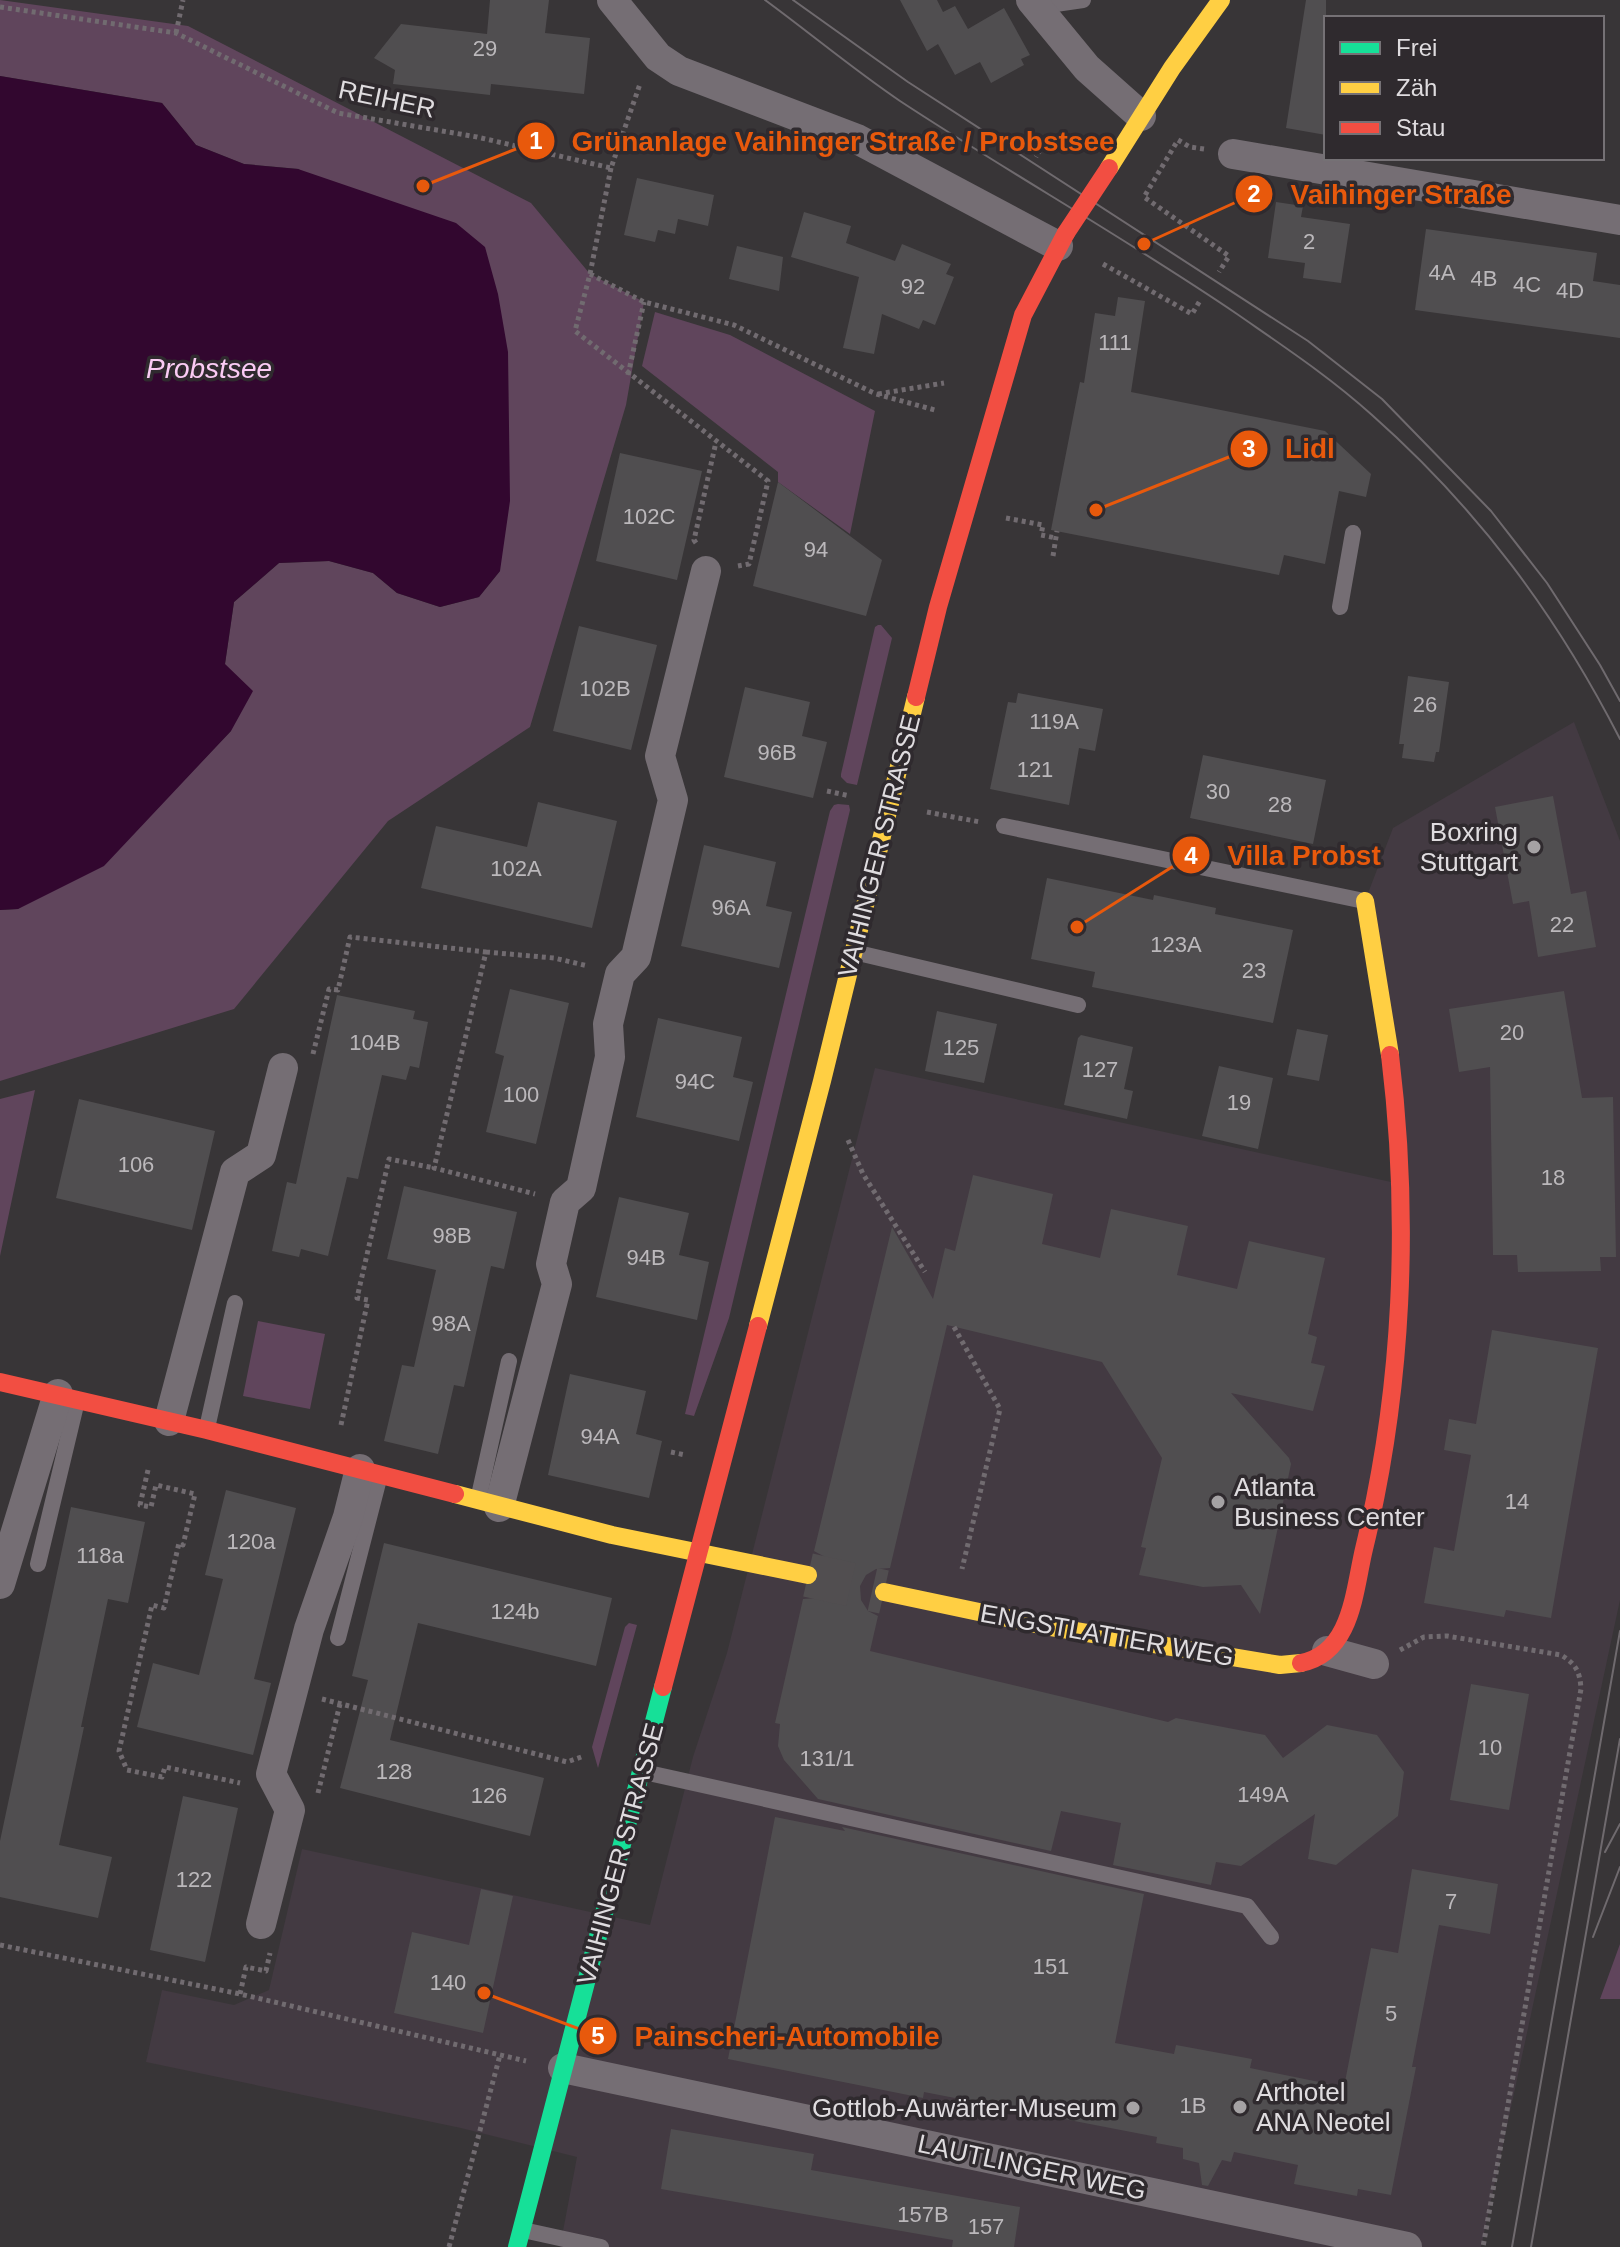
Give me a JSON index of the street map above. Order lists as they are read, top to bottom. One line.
{"streets":{"main road":["VAIHINGER STRASSE","ENGSTLATTER WEG"],"street":["LAUTLINGER WEG"],"path":["REIHER"]},"crossings":[["VAIHINGER STRASSE","LAUTLINGER WEG"]],"water":["Probstsee"],"places":["Grünanlage Vaihinger Straße / Probstsee","Vaihinger Straße","Lidl","Boxring Stuttgart","Villa Probst","Atlanta Business Center","Painscheri-Automobile","Arthotel ANA Neotel","Gottlob-Auwärter-Museum"],"house_numbers":["29","2","4A","4B","4C","92","4D","111","102C","94","102B","26","119A","96B","121","30","28","102A","96A","22","123A","23","20","104B","125","127","94C","100","19","106","18","98B","94B","98A","94A","14","120a","118a","124b","10","131/1","128","149A","126","122","7","151","140","5","1B","157B","157"],"legend":["Frei","Zäh","Stau"]}
